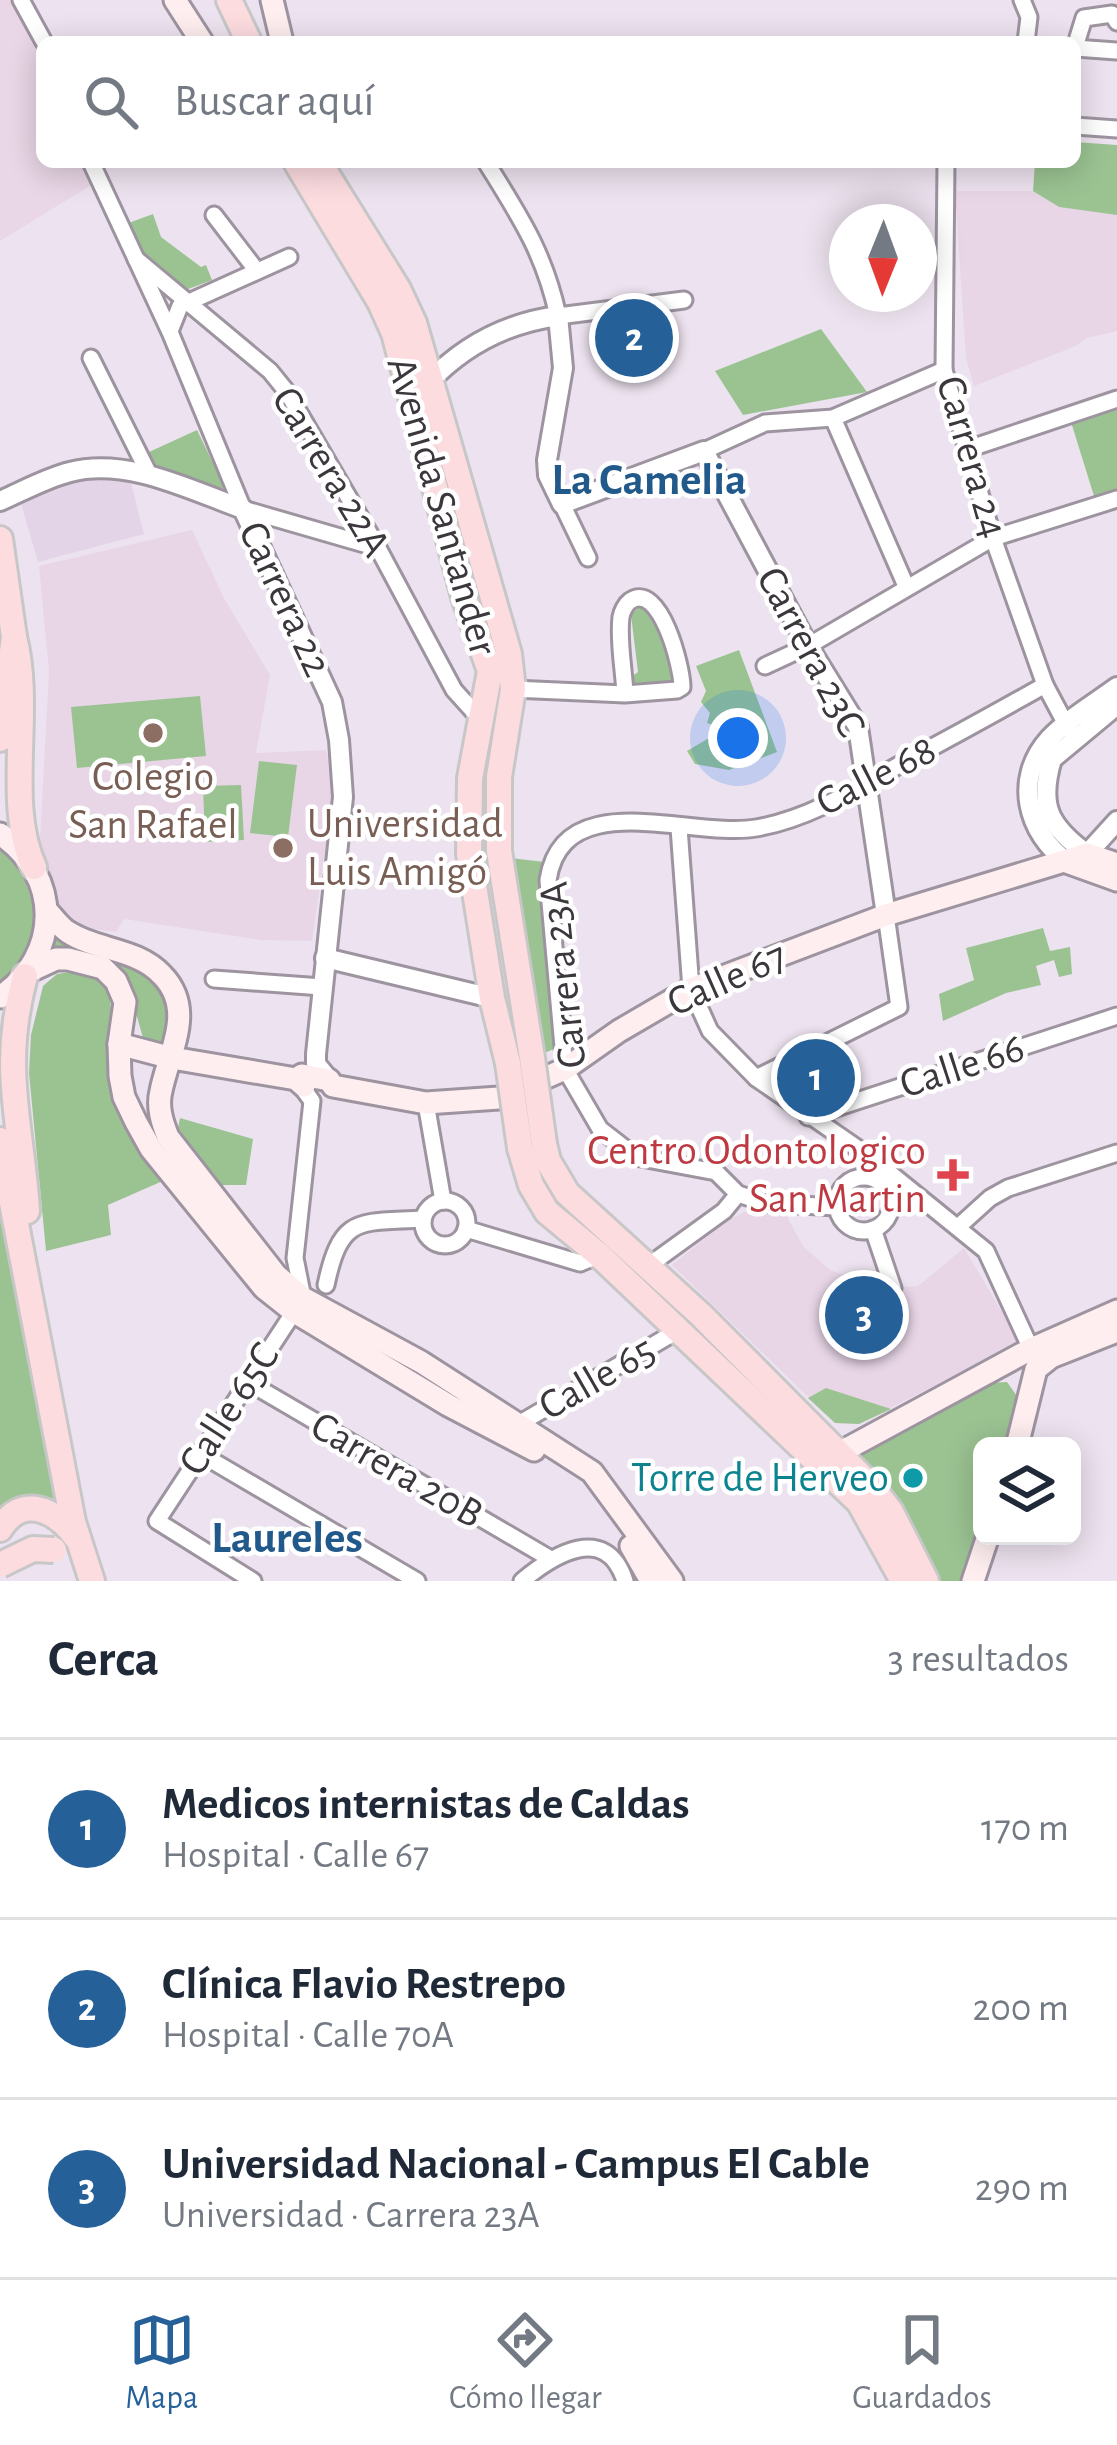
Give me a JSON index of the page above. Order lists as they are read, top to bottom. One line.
{"streets":{"main road":["Avenida Santander","Calle 67"],"street":["Carrera 24","Carrera 22A","Carrera 22","Carrera 23C","Calle 68","Carrera 23A","Calle 66","Calle 65","Calle 65C","Carrera 20B"]},"crossings":[["Carrera 24","Calle 68"],["Carrera 22A","Avenida Santander"],["Carrera 22A","Carrera 22"],["Avenida Santander","Calle 67"],["Avenida Santander","Calle 65"],["Carrera 22","Calle 67"],["Carrera 22","Calle 65C"],["Carrera 23C","Calle 68"],["Carrera 23C","Calle 67"],["Calle 68","Carrera 23A"],["Carrera 23A","Calle 67"],["Calle 65C","Carrera 20B"]],"districts":["La Camelia","Laureles"],"places":{"other":["Colegio San Rafael","Universidad Luis Amigó","Torre de Herveo"],"health":["Centro Odontologico San Martin"]},"north":"bottom","page":{"search":"Buscar aquí","pins":["2","1","3"],"heading":["Cerca","3 resultados"],"list":[{"mark":"1","name":"Medicos internistas de Caldas","note":"Hospital · Calle 67","value":"170 m"},{"mark":"2","name":"Clínica Flavio Restrepo","note":"Hospital · Calle 70A","value":"200 m"},{"mark":"3","name":"Universidad Nacional - Campus El Cable","note":"Universidad · Carrera 23A","value":"290 m"}],"nav":["Mapa","Cómo llegar","Guardados"]}}
